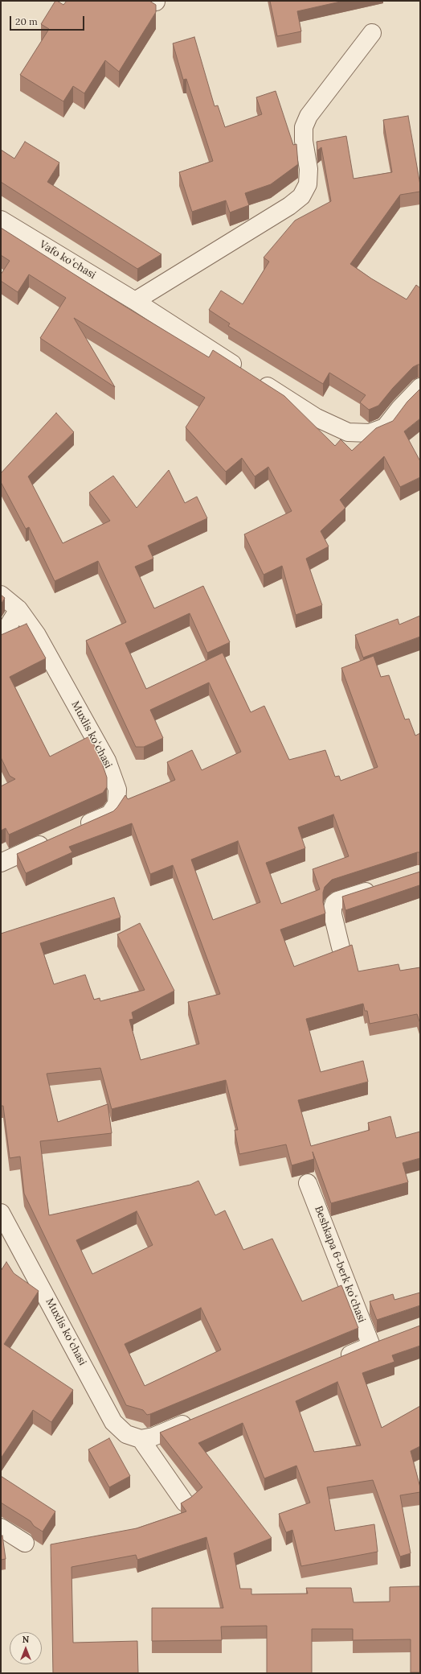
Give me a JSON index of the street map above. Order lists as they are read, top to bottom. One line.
{"streets":{"street":["Vafo koʻchasi","Muxlis koʻchasi","Beshkapa 6-berk koʻchasi"]},"scale_bar":"20 m","north":"top"}
